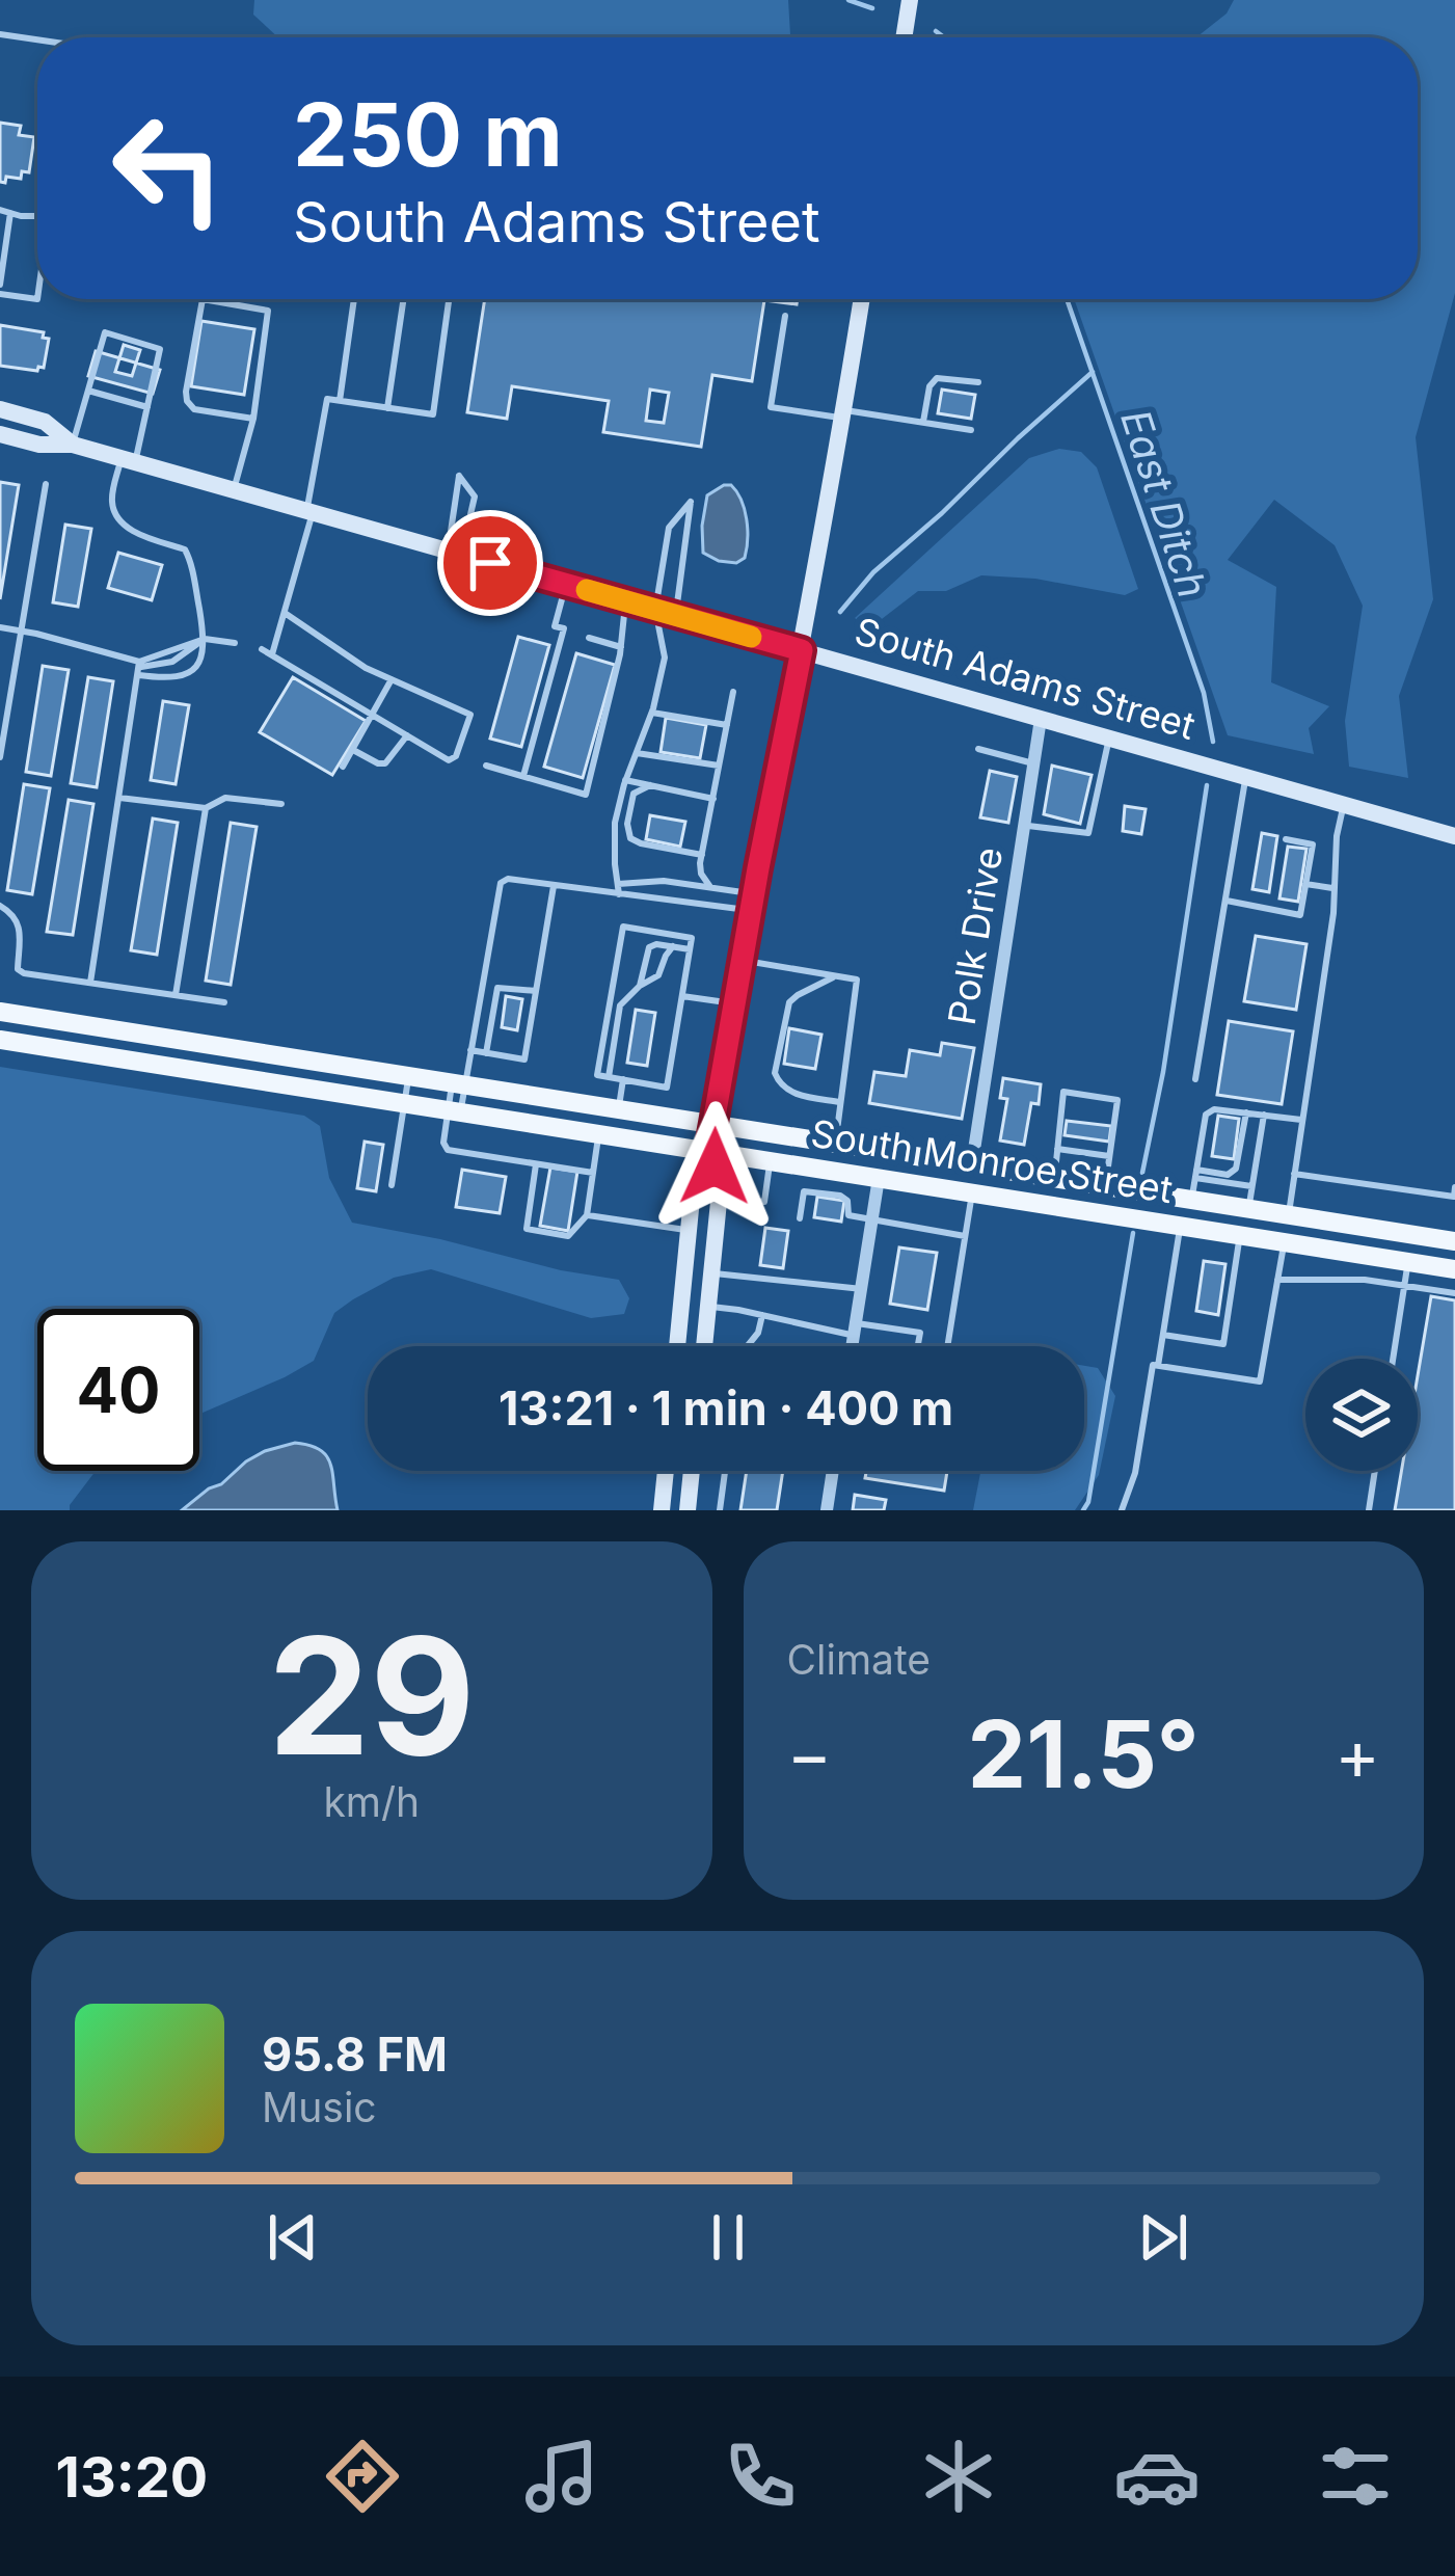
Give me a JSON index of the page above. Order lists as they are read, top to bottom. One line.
{"streets":{"main road":["South Adams Street","South Monroe Street"],"street":["Polk Drive"]},"crossings":[["South Adams Street","Polk Drive"],["Polk Drive","South Monroe Street"]],"water":["East Ditch"],"page":{"turn":["250 m","South Adams Street"],"limit":"40","trip":"13:21 · 1 min · 400 m","tile":[["29","km/h"],"Climate"],"heat":["−","21.5°","+"],"song":["95.8 FM","Music"],"tabs":"13:20"}}
